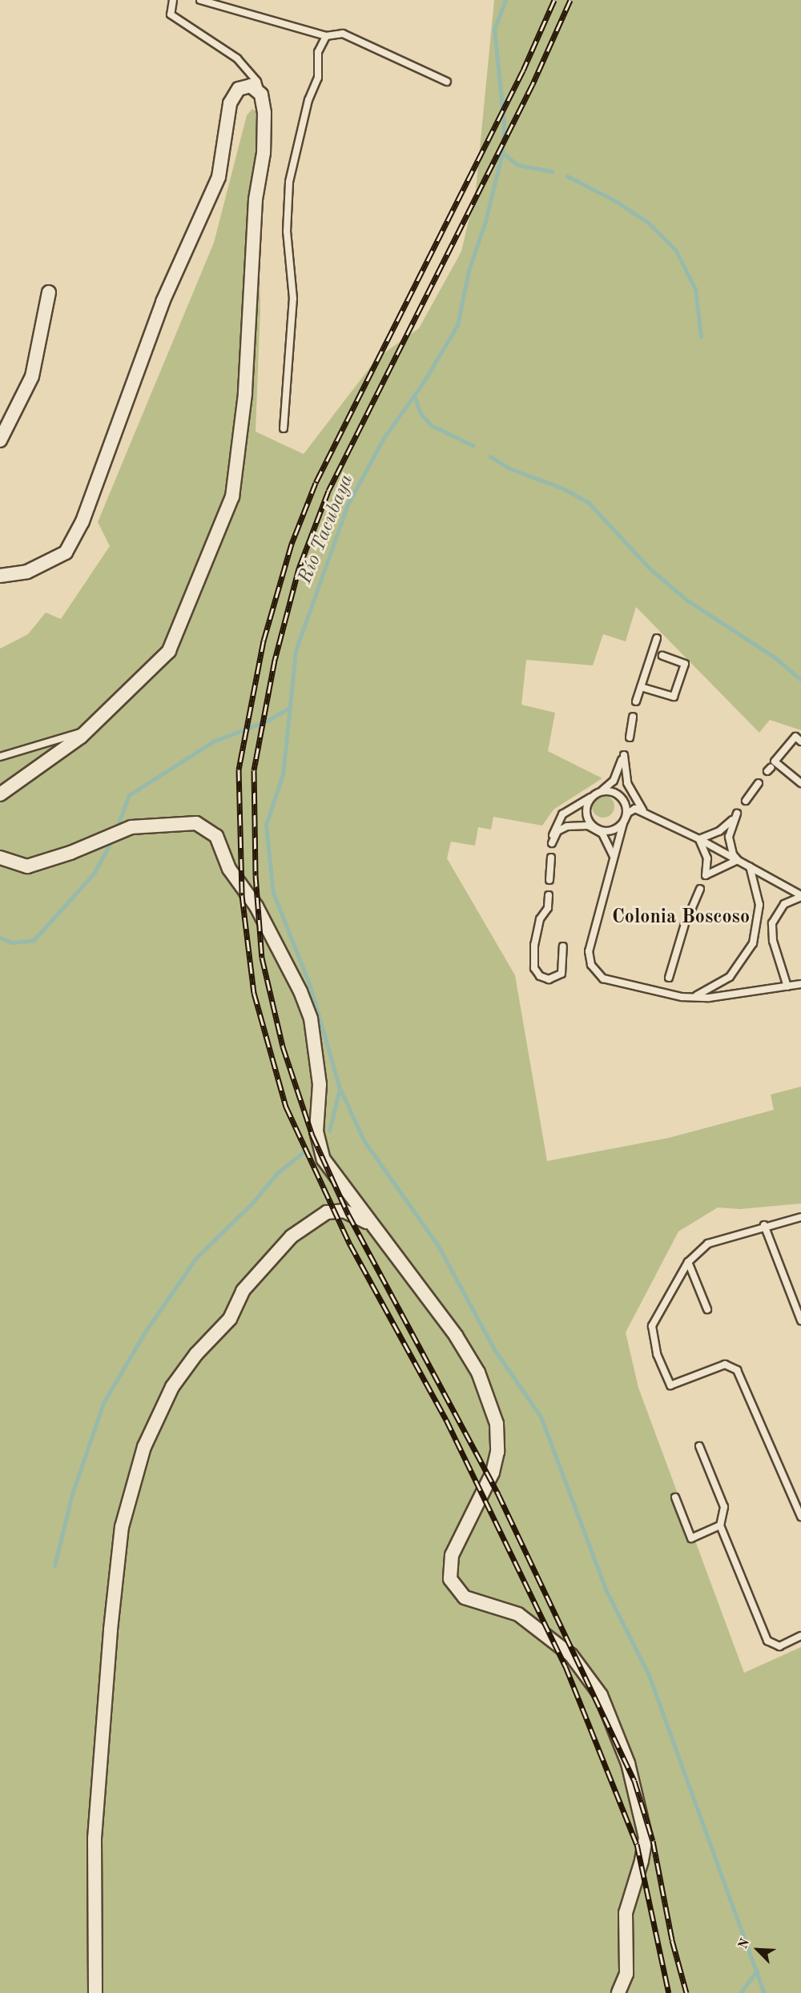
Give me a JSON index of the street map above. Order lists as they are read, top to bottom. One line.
{"districts":["Colonia Boscoso"],"water":["Río Tacubaya"],"north":"top left"}
